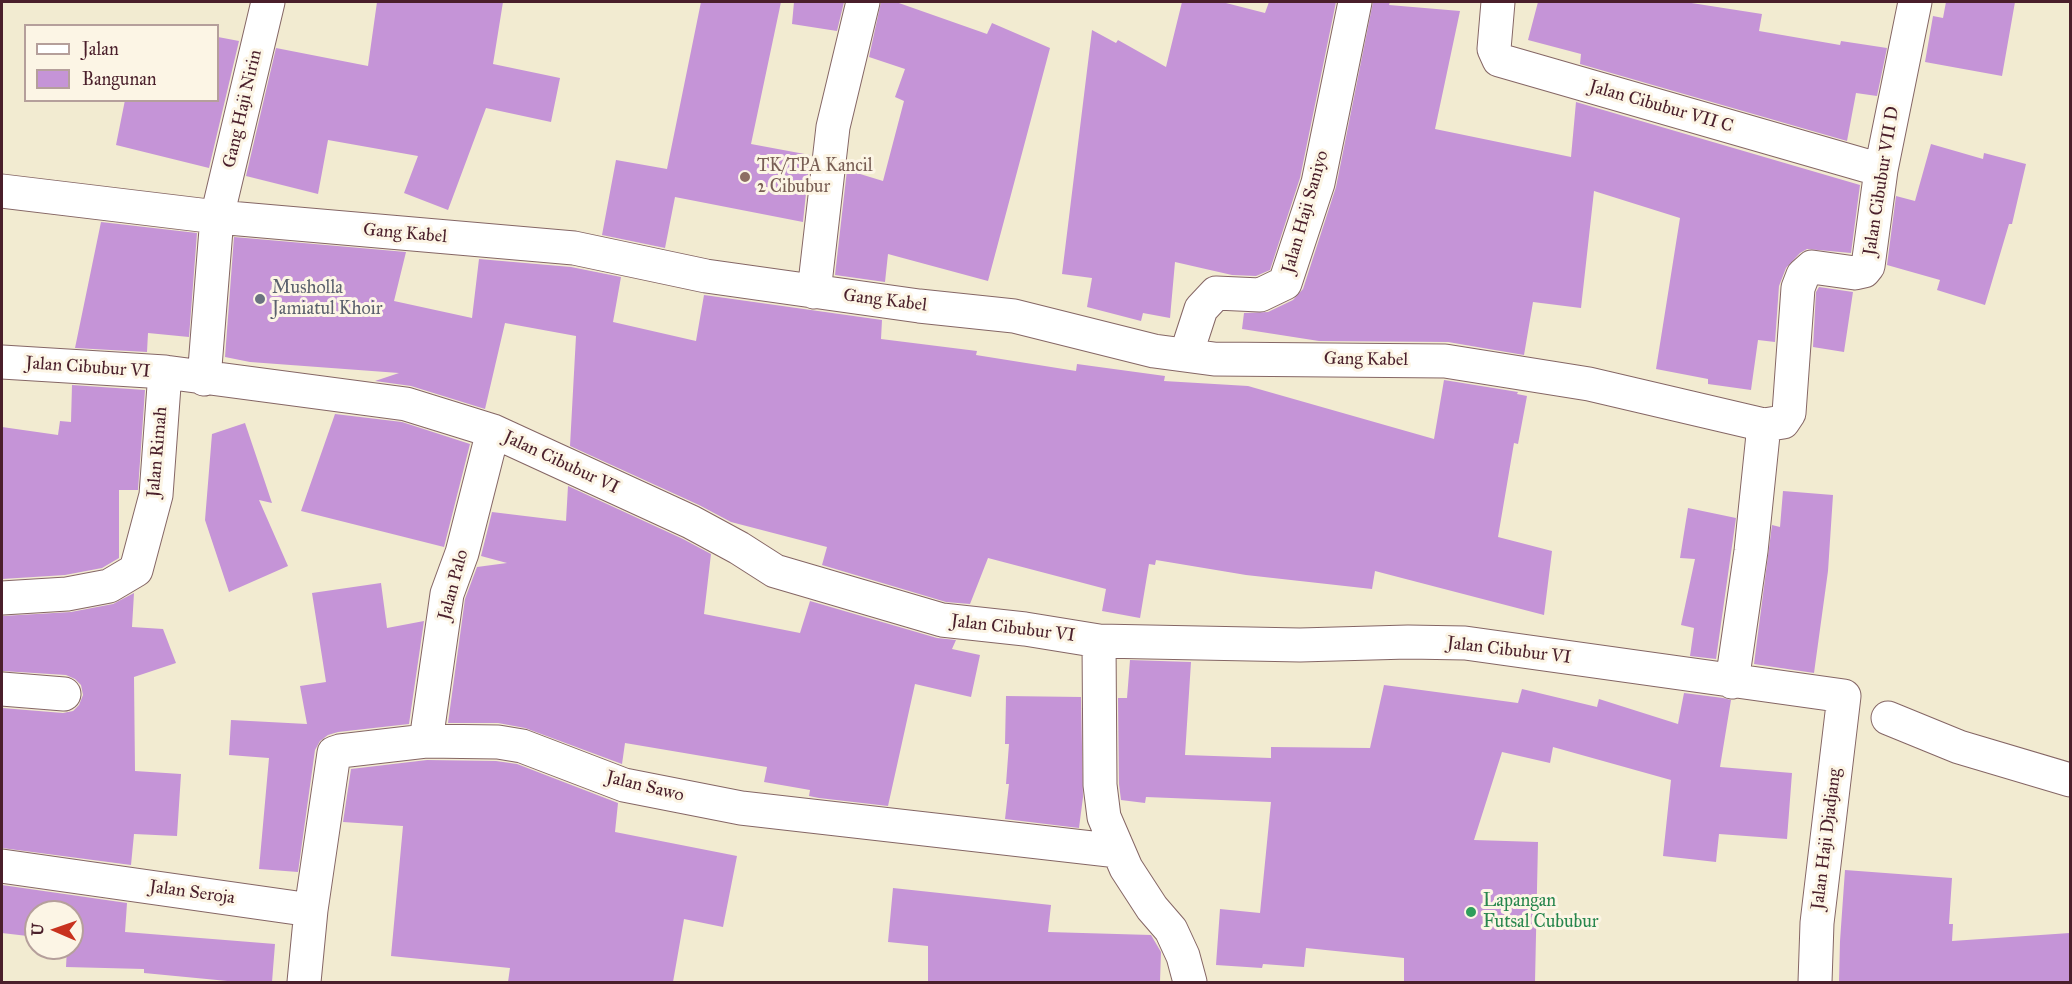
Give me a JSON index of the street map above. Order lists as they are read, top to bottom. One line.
{"streets":{"street":["Jalan Cibubur VII C","Gang Haji Nirin","Jalan Cibubur VII D","Jalan Haji Saniyo","Gang Kabel","Jalan Cibubur VI","Jalan Rimah","Jalan Palo","Jalan Sawo","Jalan Haji Djadjang","Jalan Seroja"]},"crossings":[["Jalan Cibubur VII C","Jalan Cibubur VII D"],["Gang Haji Nirin","Gang Kabel"],["Gang Haji Nirin","Jalan Cibubur VI"],["Jalan Cibubur VII D","Gang Kabel"],["Jalan Haji Saniyo","Gang Kabel"],["Jalan Cibubur VI","Jalan Rimah"],["Jalan Cibubur VI","Jalan Palo"],["Jalan Cibubur VI","Jalan Sawo"],["Jalan Cibubur VI","Jalan Haji Djadjang"],["Jalan Palo","Jalan Sawo"],["Jalan Sawo","Jalan Seroja"]],"places":["TK/TPA Kancil 2 Cibubur","Musholla Jamiatul Khoir","Lapangan Futsal Cububur"],"legend":["Jalan","Bangunan"],"north":"left"}
